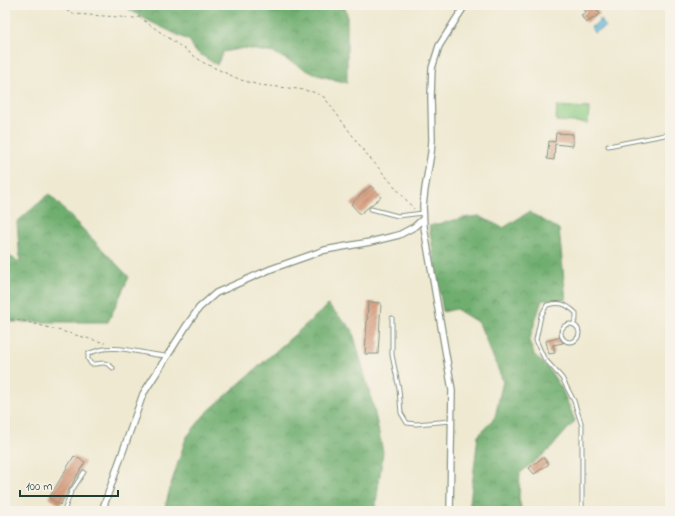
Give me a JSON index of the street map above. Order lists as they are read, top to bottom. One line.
{"scale_bar":"100 m"}
